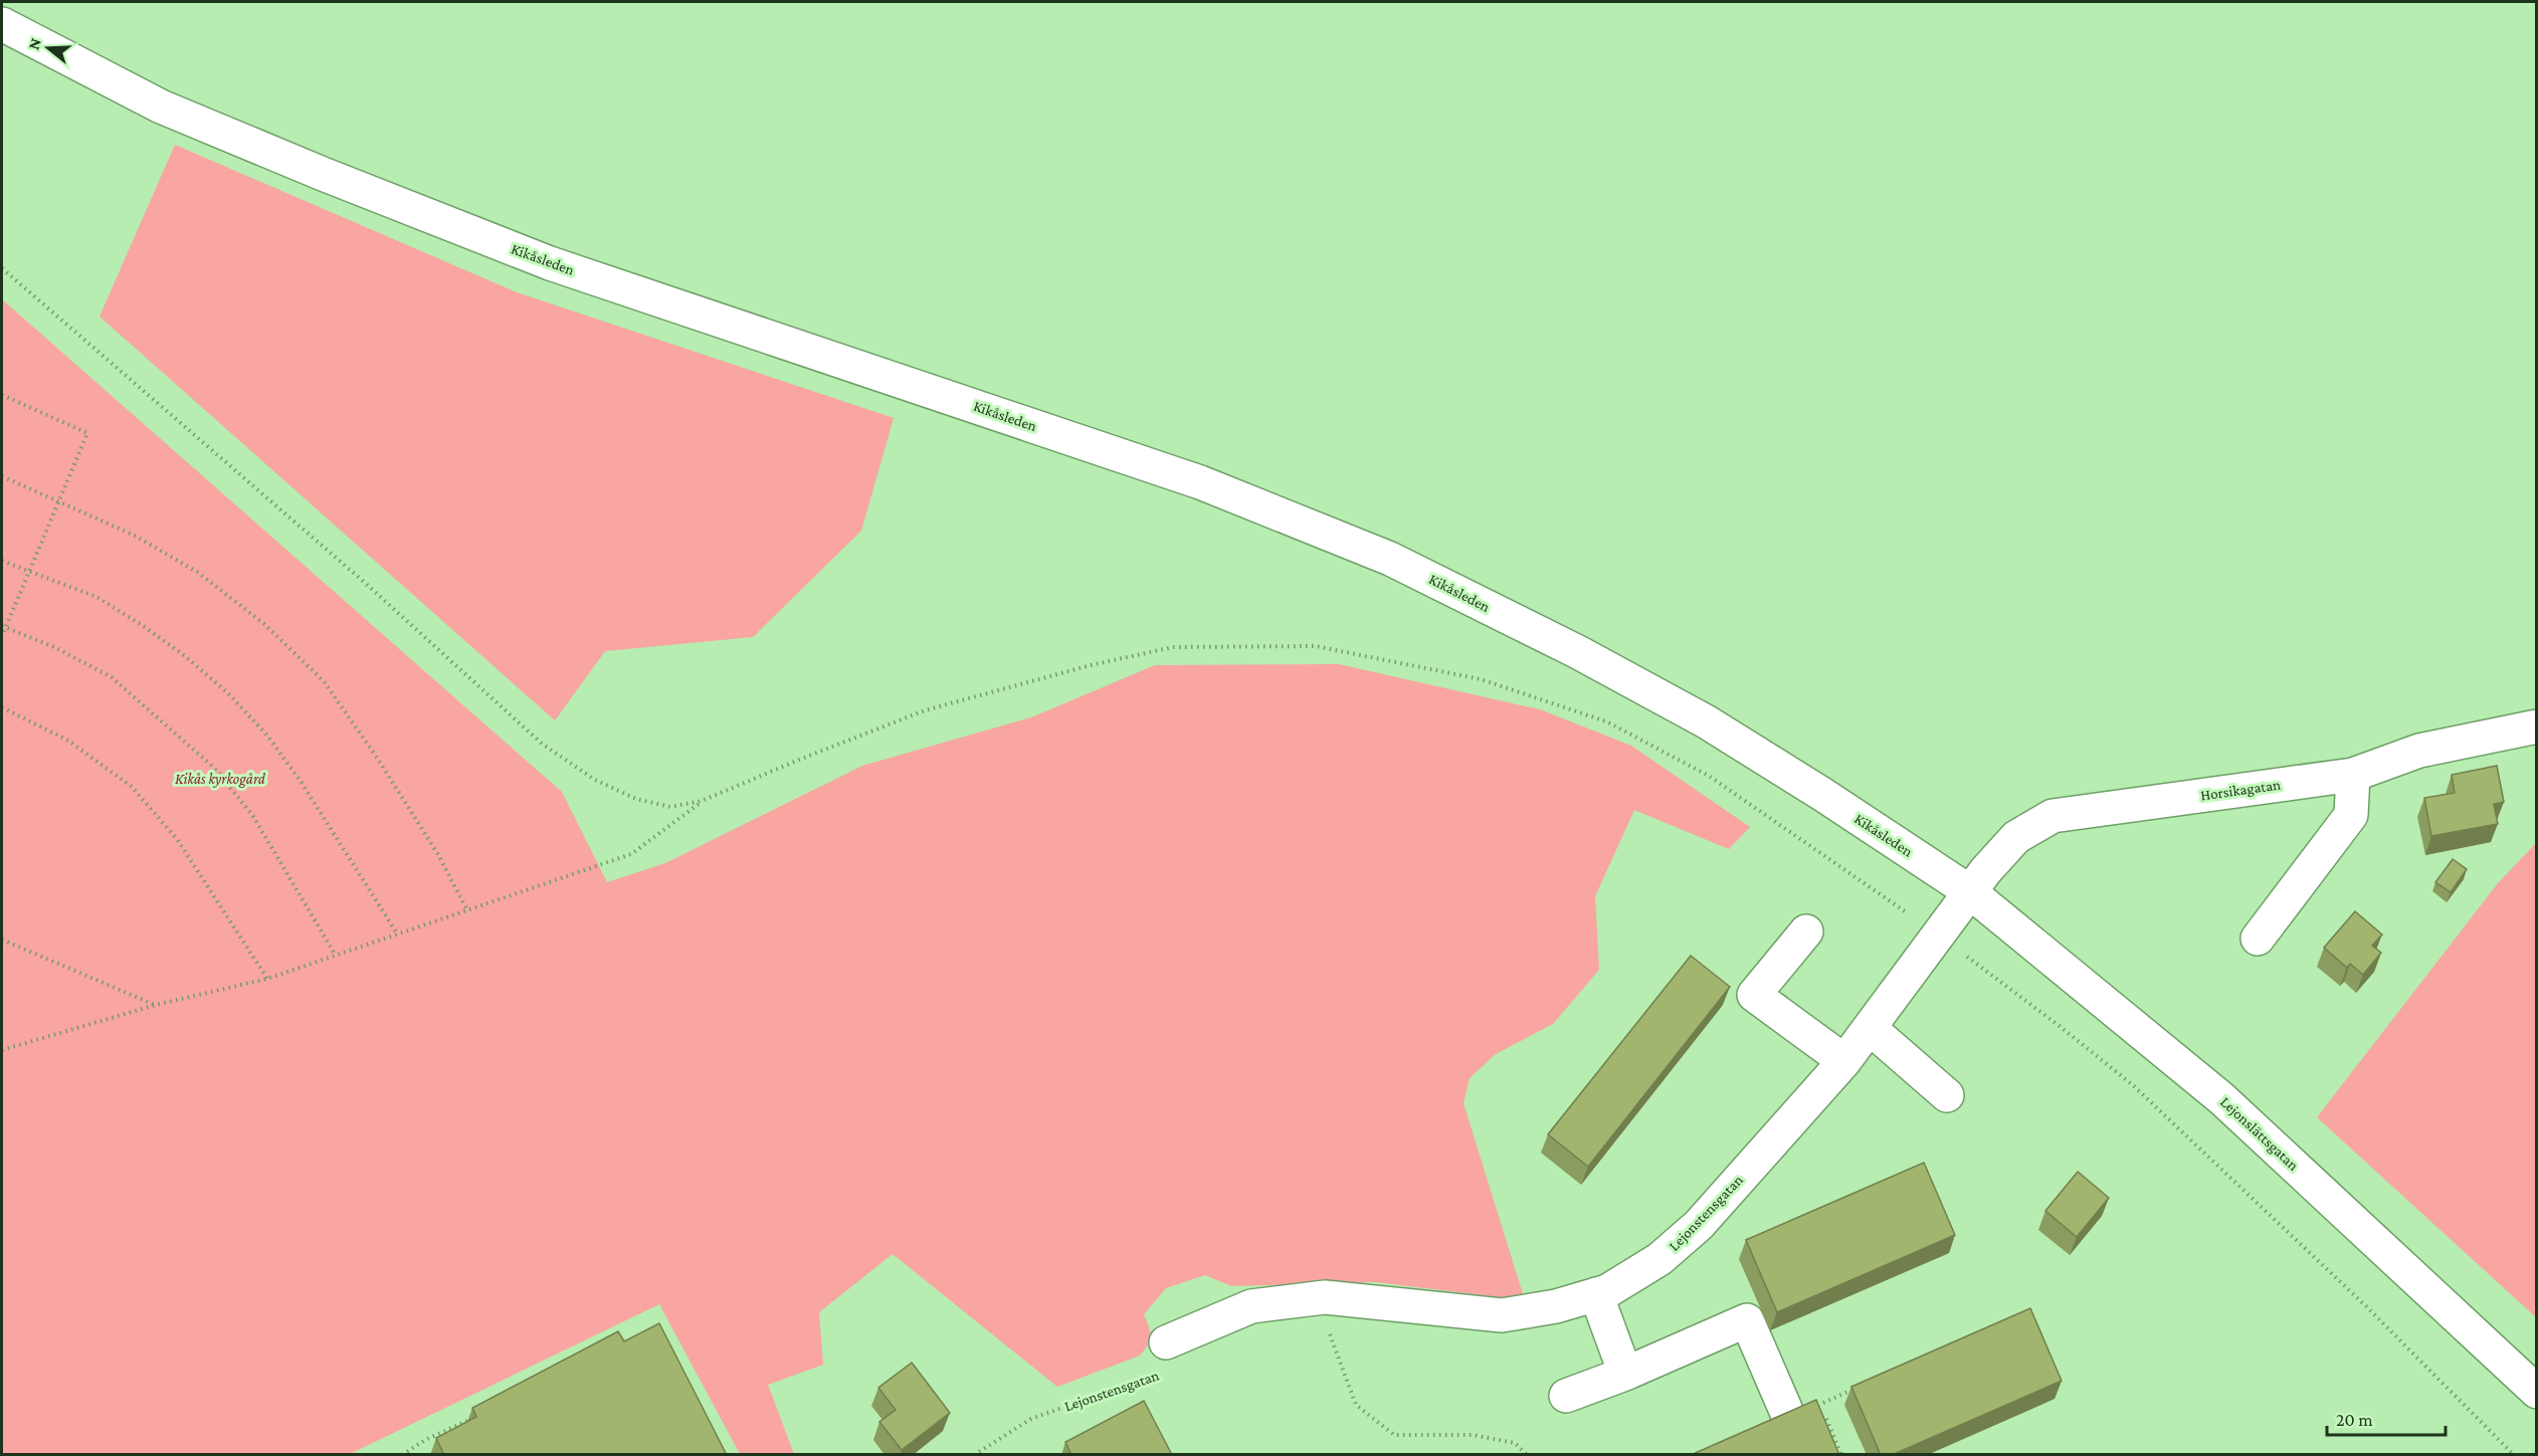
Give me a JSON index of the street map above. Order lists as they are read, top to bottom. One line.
{"streets":{"street":["Kikåsleden","Horsikagatan","Lejonslättsgatan","Lejonstensgatan"]},"crossings":[["Kikåsleden","Horsikagatan"],["Kikåsleden","Lejonslättsgatan"],["Kikåsleden","Lejonstensgatan"],["Horsikagatan","Lejonslättsgatan"],["Horsikagatan","Lejonstensgatan"],["Lejonslättsgatan","Lejonstensgatan"]],"parks":["Kikås kyrkogård"],"scale_bar":"20 m","north":"left"}
